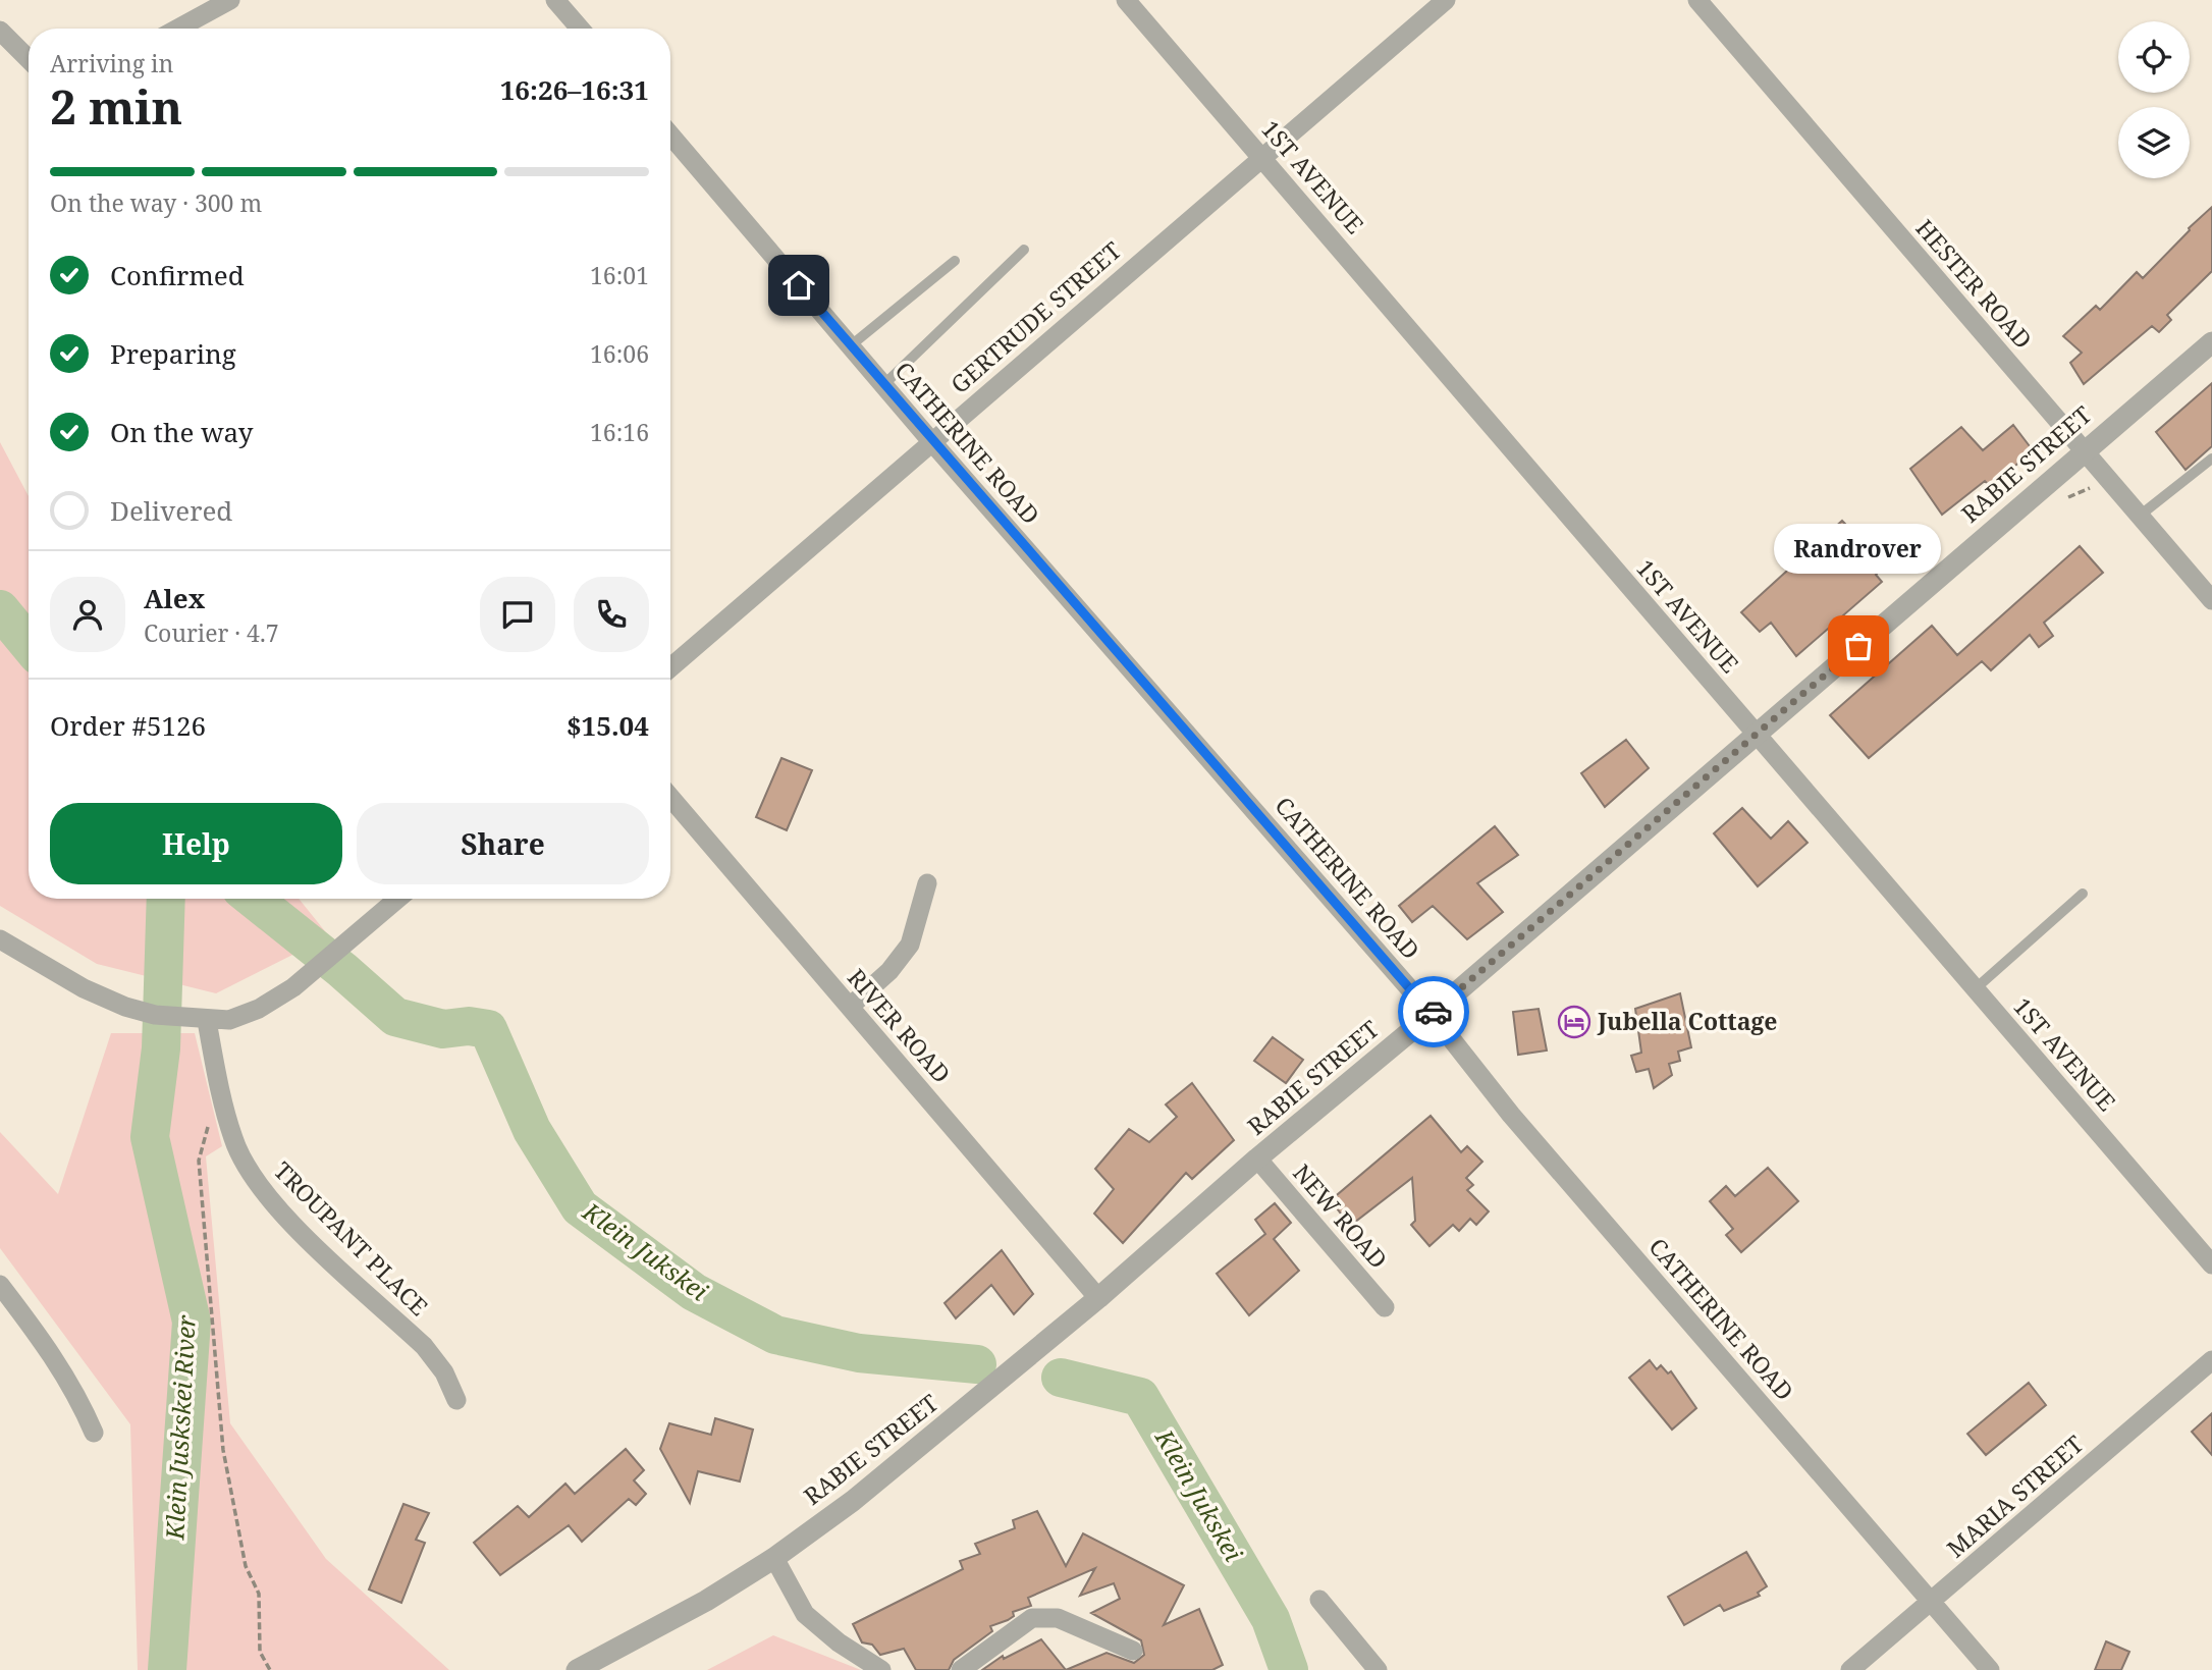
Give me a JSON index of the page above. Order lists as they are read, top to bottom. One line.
{"streets":{"street":["1ST AVENUE","HESTER ROAD","GERTRUDE STREET","CATHERINE ROAD","RABIE STREET","RIVER ROAD","NEW ROAD","TROUPANT PLACE","MARIA STREET"]},"crossings":[["1ST AVENUE","GERTRUDE STREET"],["1ST AVENUE","RABIE STREET"],["HESTER ROAD","RABIE STREET"],["GERTRUDE STREET","CATHERINE ROAD"],["CATHERINE ROAD","RABIE STREET"],["CATHERINE ROAD","MARIA STREET"],["RABIE STREET","RIVER ROAD"],["RABIE STREET","NEW ROAD"]],"water":["Klein Jukskei","Klein Juskskei River"],"places":{"other":["Randrover"],"hotel":["Jubella Cottage"]},"page":{"heading":["2 min","Arriving in","16:26–16:31"],"panel":["Alex","Courier · 4.7","Order #5126","$15.04"],"bar":"On the way · 300 m","list":[["Confirmed","16:01"],["Preparing","16:06"],["On the way","16:16"],"Delivered"],"bubble":"Randrover","buttons":["Help","Share"]}}
